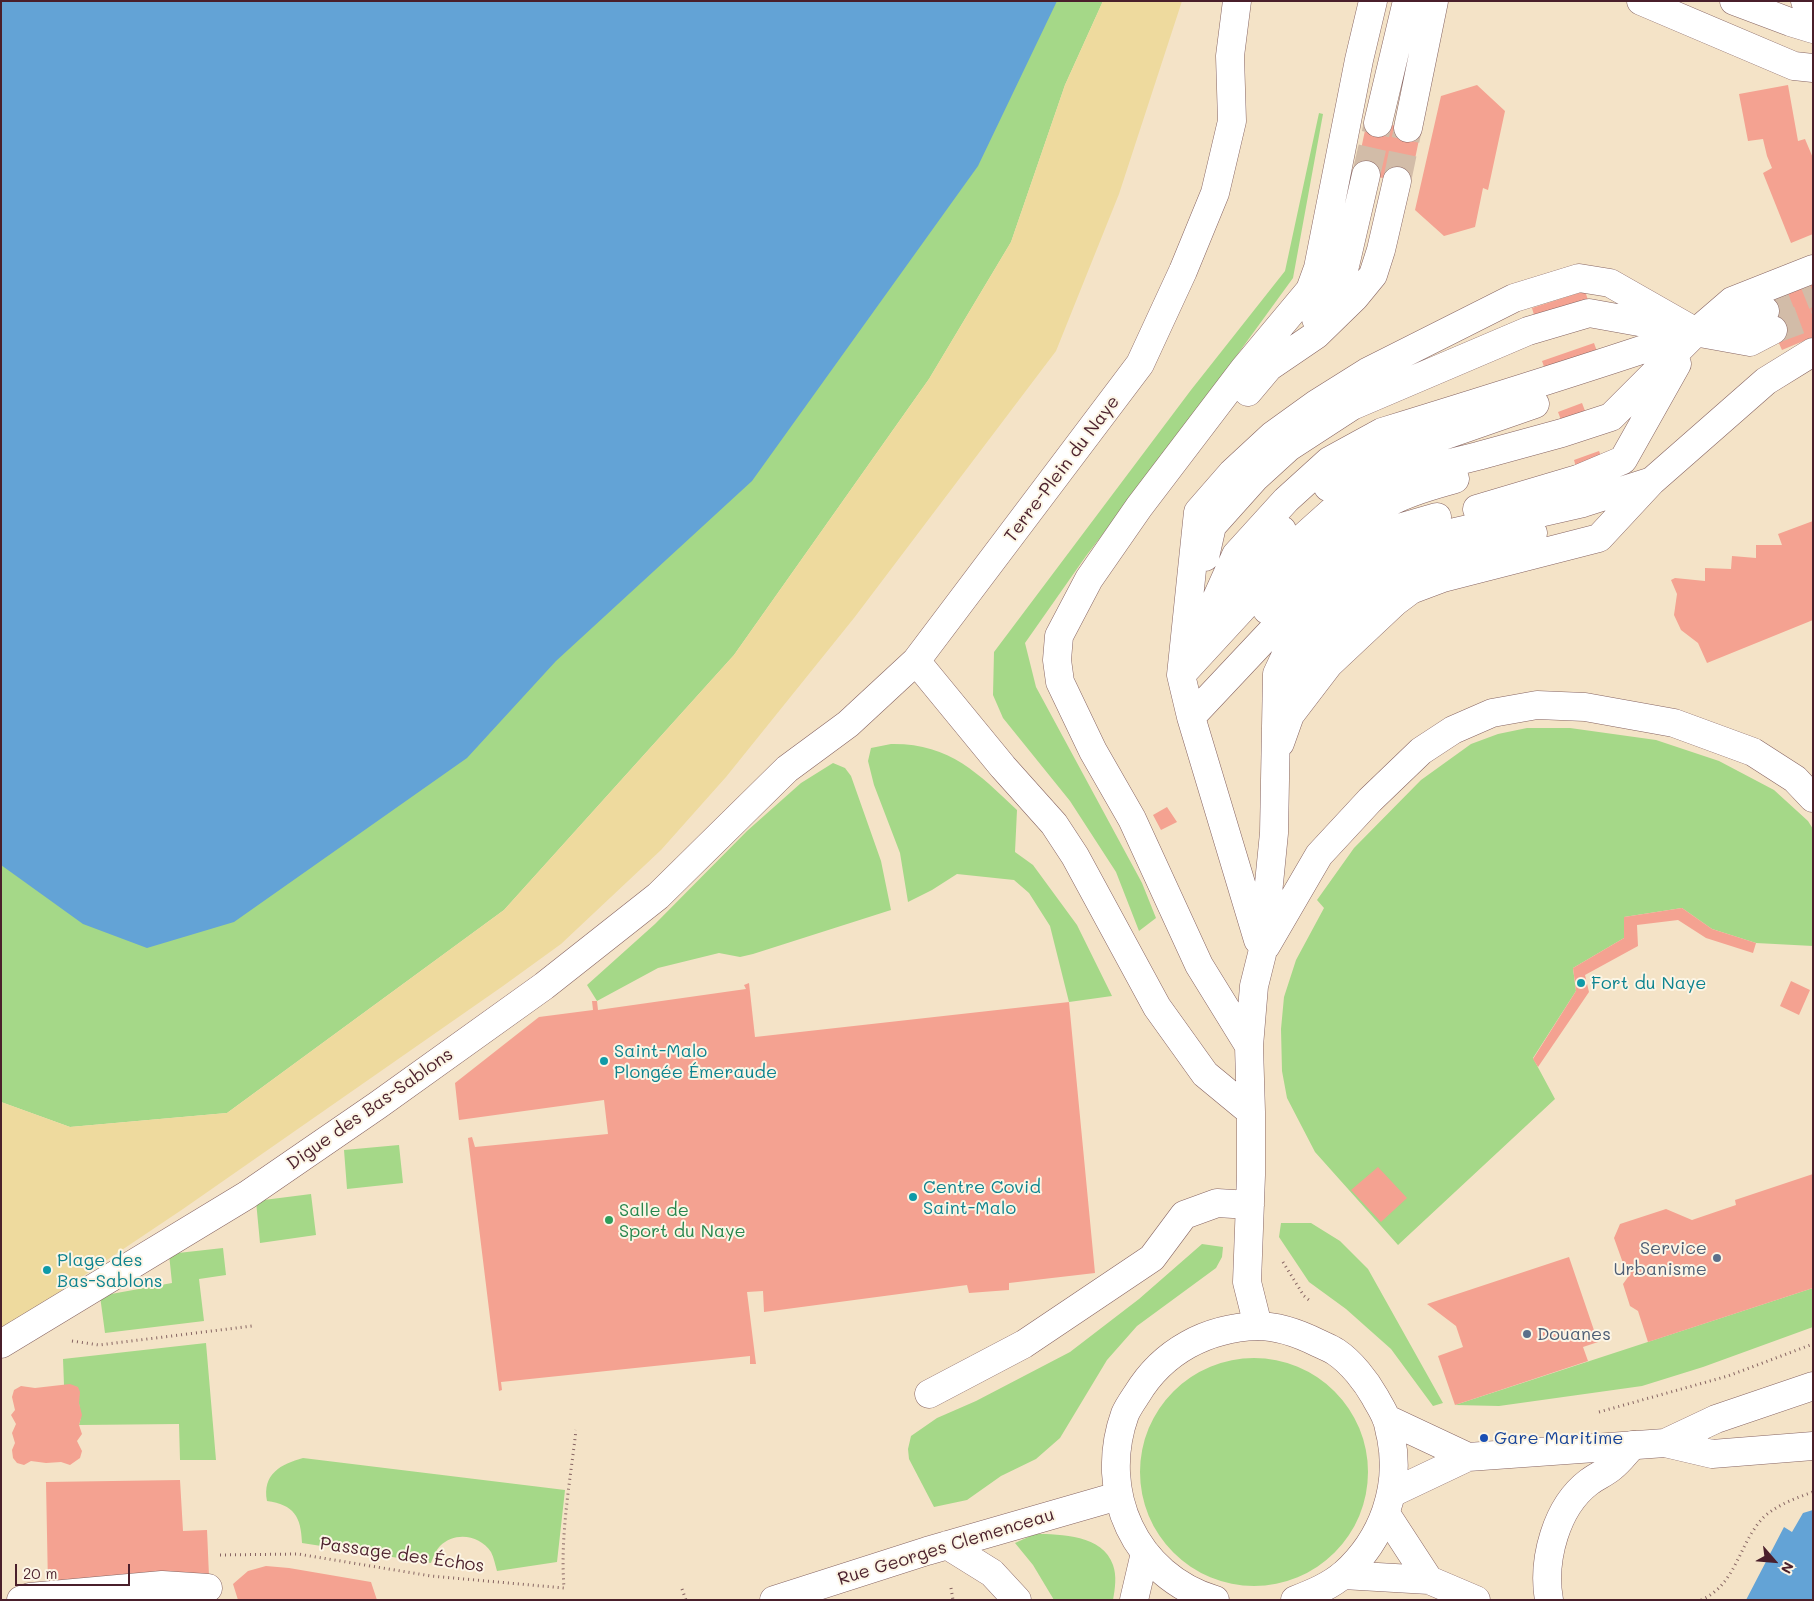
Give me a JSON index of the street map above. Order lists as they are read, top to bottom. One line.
{"streets":{"street":["Terre-Plein du Naye","Digue des Bas-Sablons","Rue Georges Clemenceau"],"path":["Passage des Échos"]},"crossings":[["Terre-Plein du Naye","Digue des Bas-Sablons"]],"places":["Fort du Naye","Saint-Malo Plongée Émeraude","Centre Covid Saint-Malo","Salle de Sport du Naye","Service Urbanisme","Plage des Bas-Sablons","Douanes","Gare Maritime"],"scale_bar":"20 m","north":"bottom right"}
